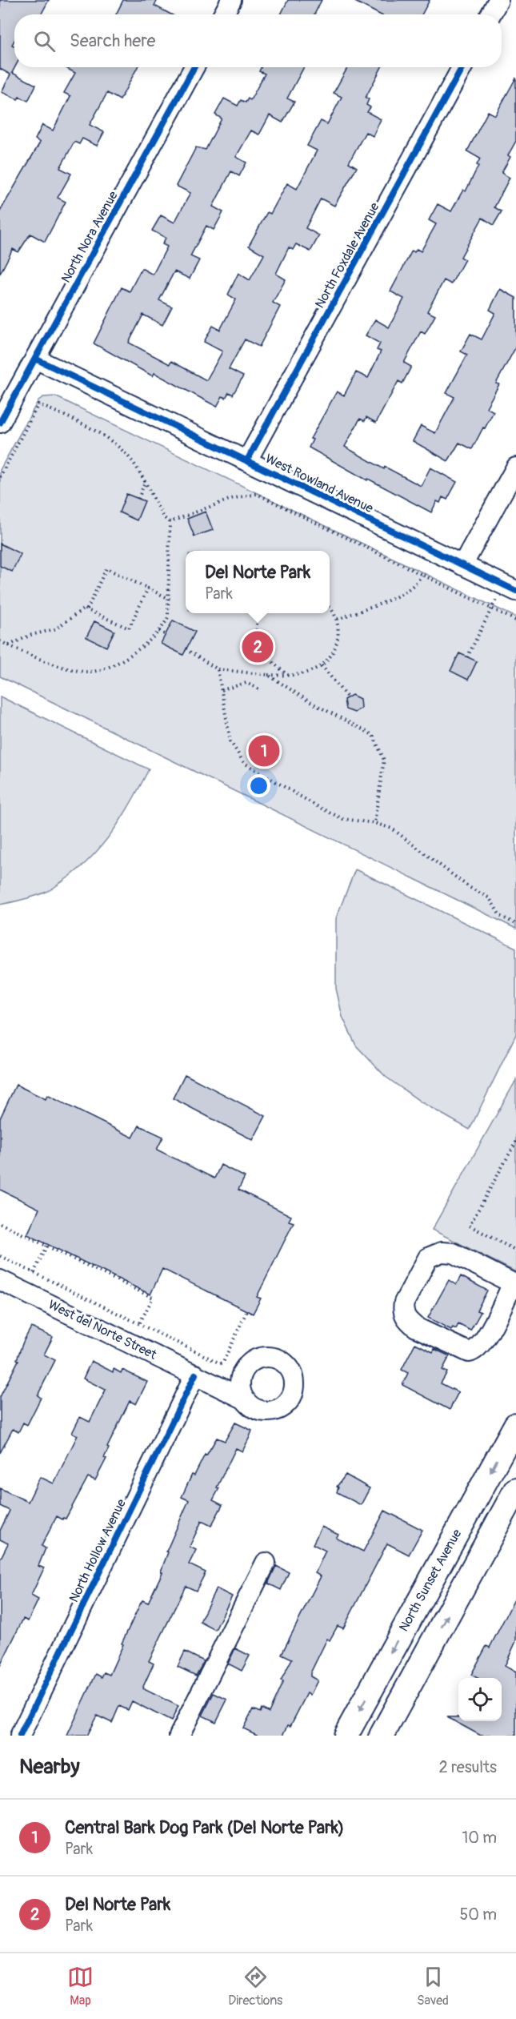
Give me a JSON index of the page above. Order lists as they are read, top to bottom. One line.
{"streets":{"main road":["North Sunset Avenue"],"street":["North Nora Avenue","North Foxdale Avenue","West Rowland Avenue","West del Norte Street","North Hollow Avenue"]},"crossings":[["North Nora Avenue","West Rowland Avenue"],["North Foxdale Avenue","West Rowland Avenue"],["West del Norte Street","North Hollow Avenue"]],"page":{"search":"Search here","popup":["Del Norte Park","Park"],"pins":["2","1"],"heading":["Nearby","2 results"],"list":[{"mark":"1","name":"Central Bark Dog Park (Del Norte Park)","note":"Park","value":"10 m"},{"mark":"2","name":"Del Norte Park","note":"Park","value":"50 m"}],"nav":["Map","Directions","Saved"]}}
